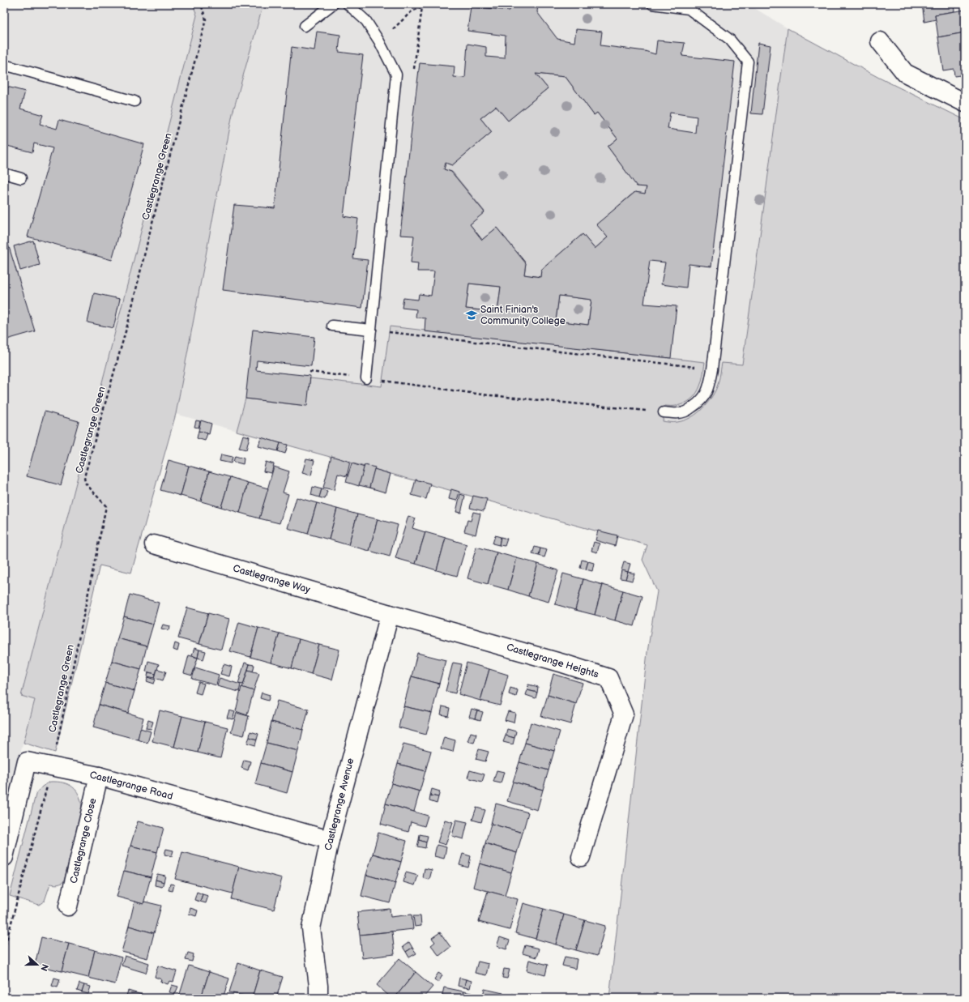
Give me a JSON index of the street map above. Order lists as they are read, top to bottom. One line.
{"streets":{"street":["Castlegrange Way","Castlegrange Heights","Castlegrange Road","Castlegrange Avenue","Castlegrange Close"],"path":["Castlegrange Green"]},"crossings":[["Castlegrange Green","Castlegrange Road"],["Castlegrange Way","Castlegrange Heights"],["Castlegrange Way","Castlegrange Avenue"],["Castlegrange Heights","Castlegrange Avenue"],["Castlegrange Road","Castlegrange Avenue"],["Castlegrange Road","Castlegrange Close"]],"places":{"school or university":["Saint Finian's Community College"]},"north":"right"}
